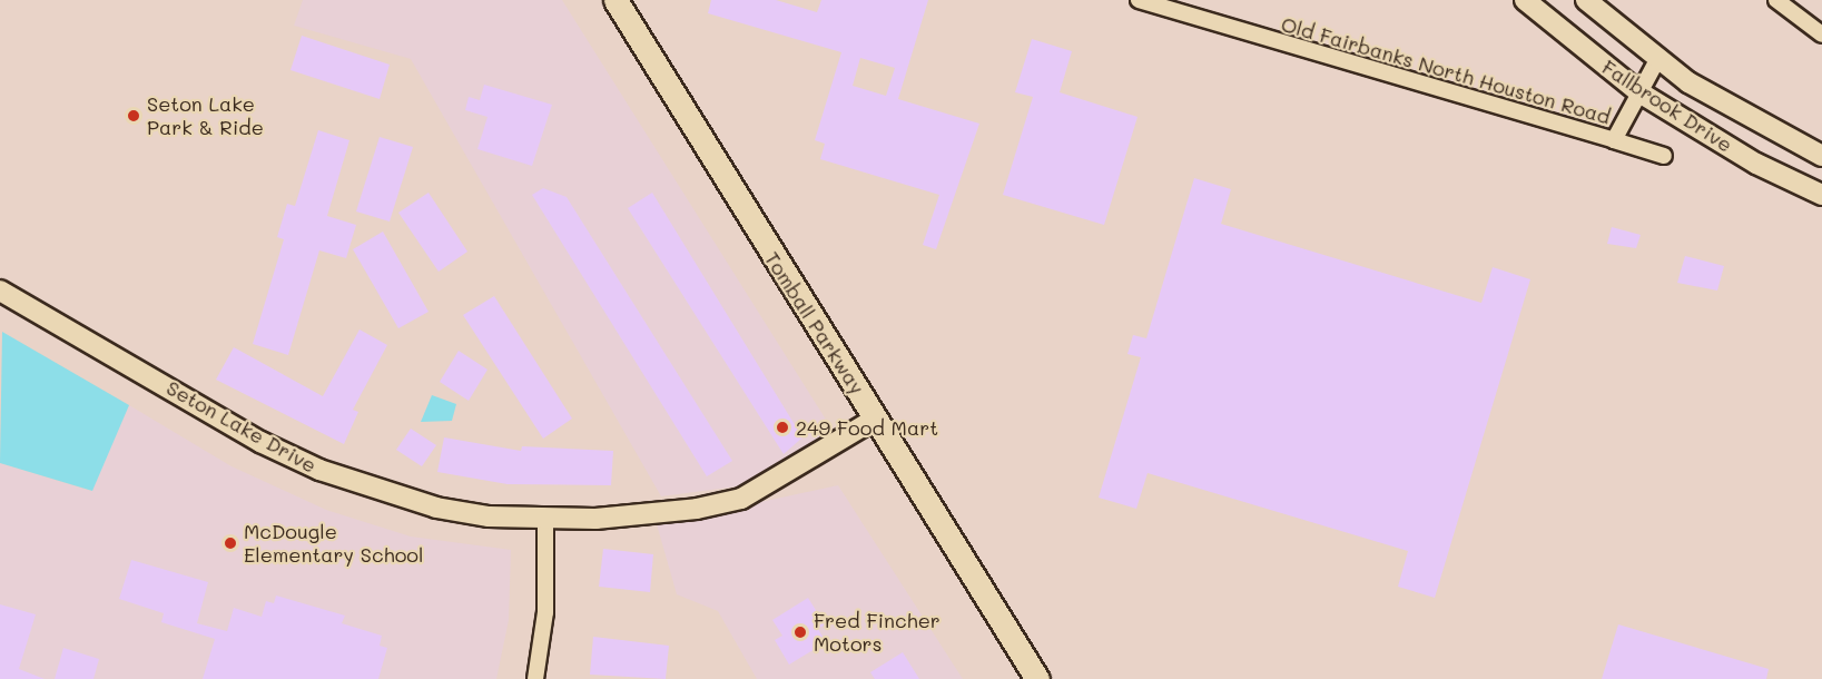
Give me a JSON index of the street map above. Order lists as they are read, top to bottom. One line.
{"streets":{"main road":["Tomball Parkway"],"street":["Old Fairbanks North Houston Road","Fallbrook Drive","Seton Lake Drive"]},"crossings":[["Old Fairbanks North Houston Road","Fallbrook Drive"],["Tomball Parkway","Seton Lake Drive"]],"places":["Seton Lake Park & Ride","249 Food Mart","McDougle Elementary School","Fred Fincher Motors"]}
